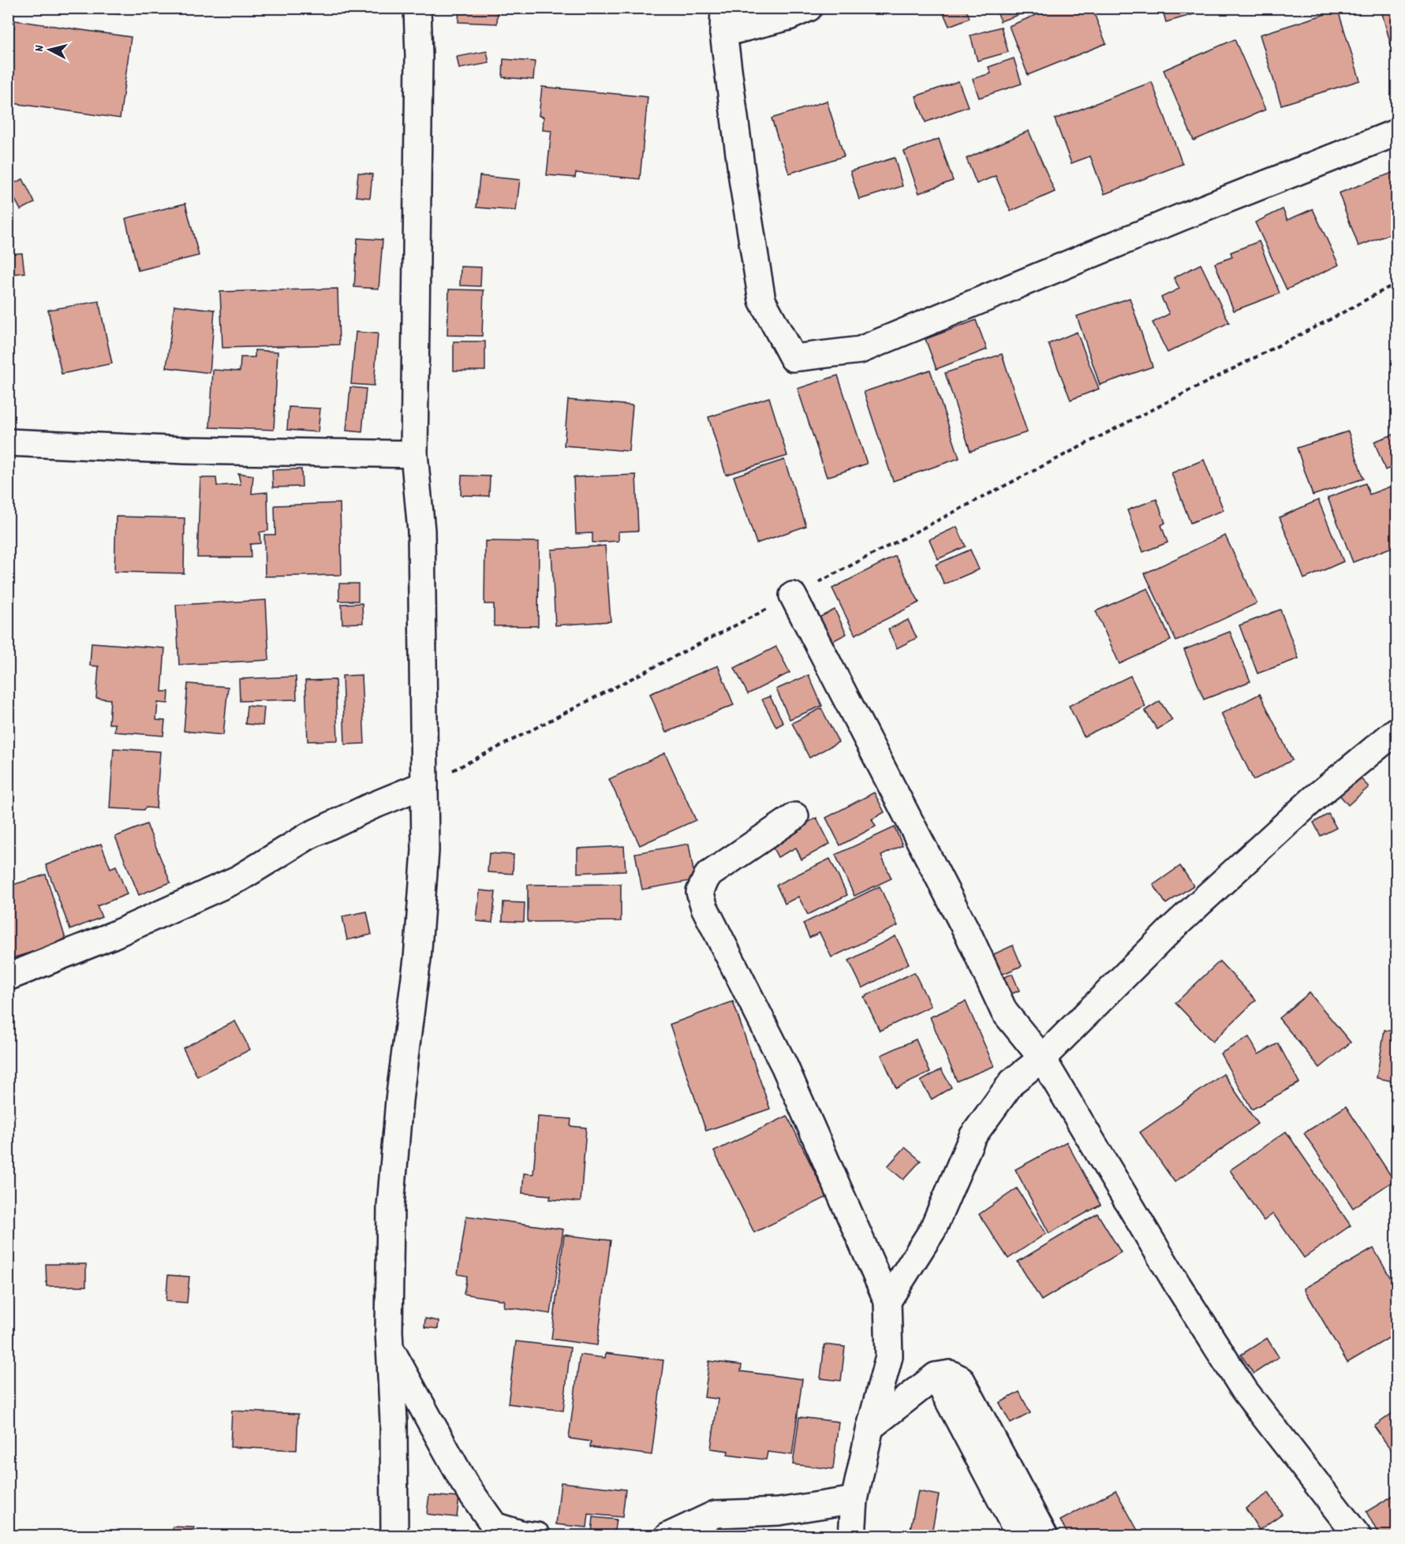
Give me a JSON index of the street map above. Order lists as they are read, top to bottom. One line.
{"north":"left"}
